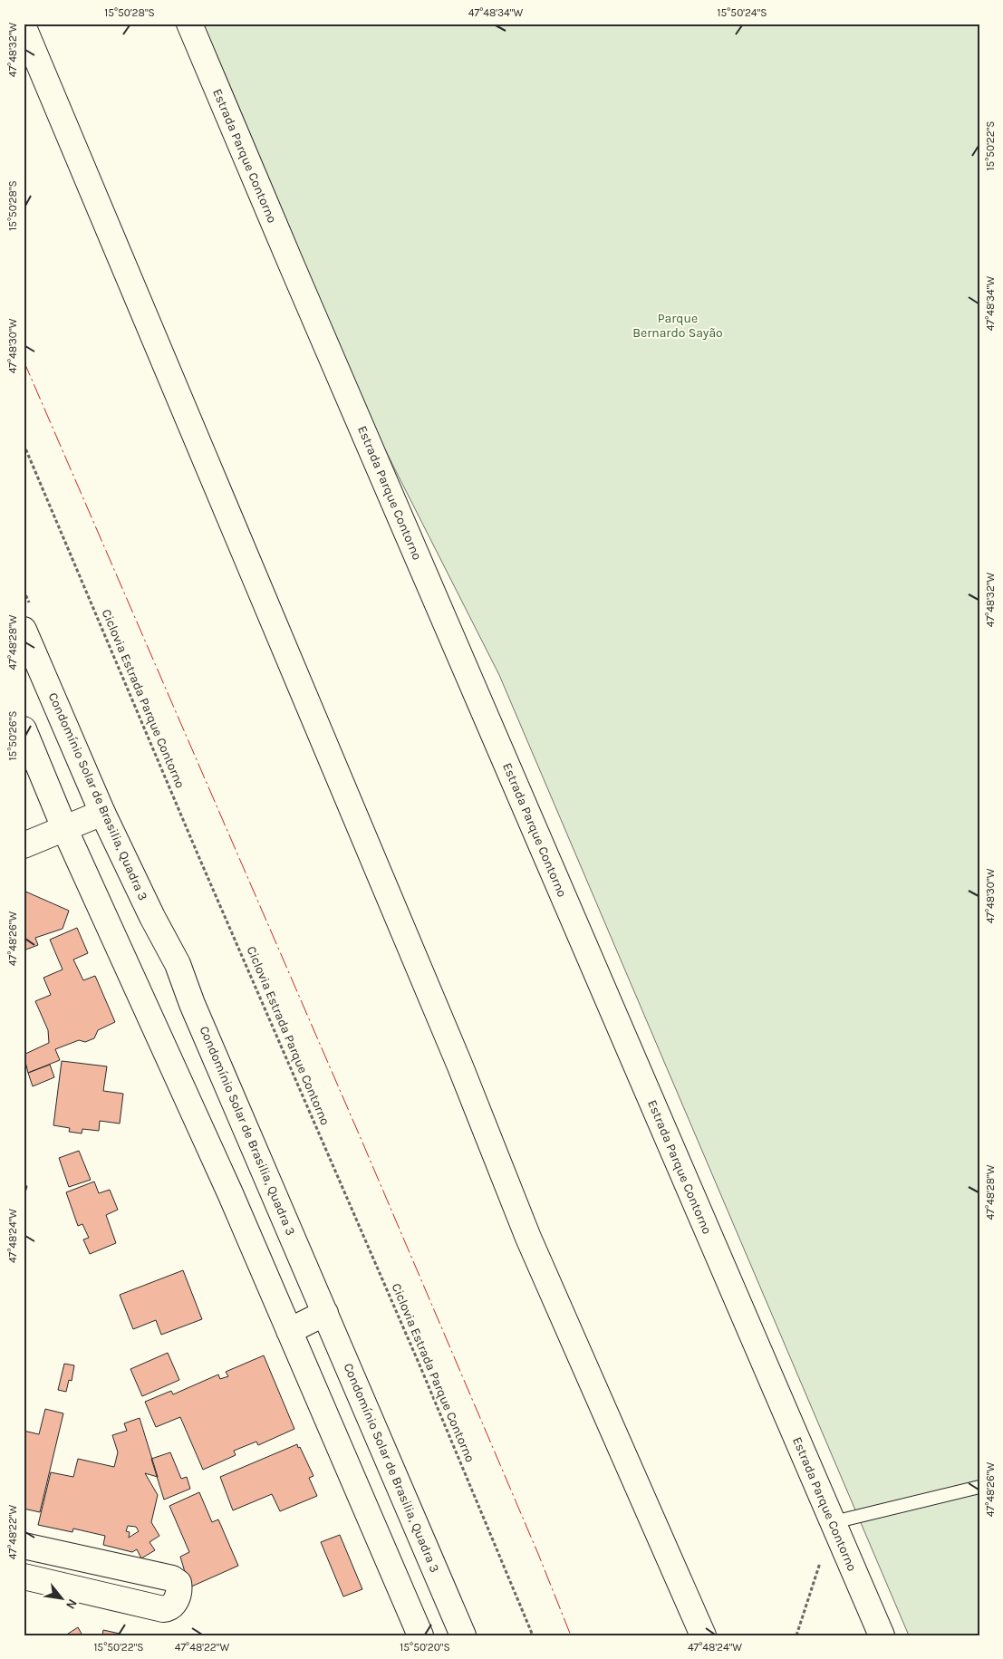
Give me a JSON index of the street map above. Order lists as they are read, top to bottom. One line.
{"streets":{"main road":["Estrada Parque Contorno","Condomínio Solar de Brasilia, Quadra 3"],"path":["Ciclovia Estrada Parque Contorno"]},"parks":["Parque Bernardo Sayão"],"north":"bottom right","coordinates":["15°50'28\"S","47°48'34\"W","15°50'24\"S","47°48'32\"W","15°50'22\"S","47°48'30\"W","47°48'28\"W","15°50'26\"S","47°48'26\"W","47°48'24\"W","47°48'22\"W","15°50'20\"S"]}
